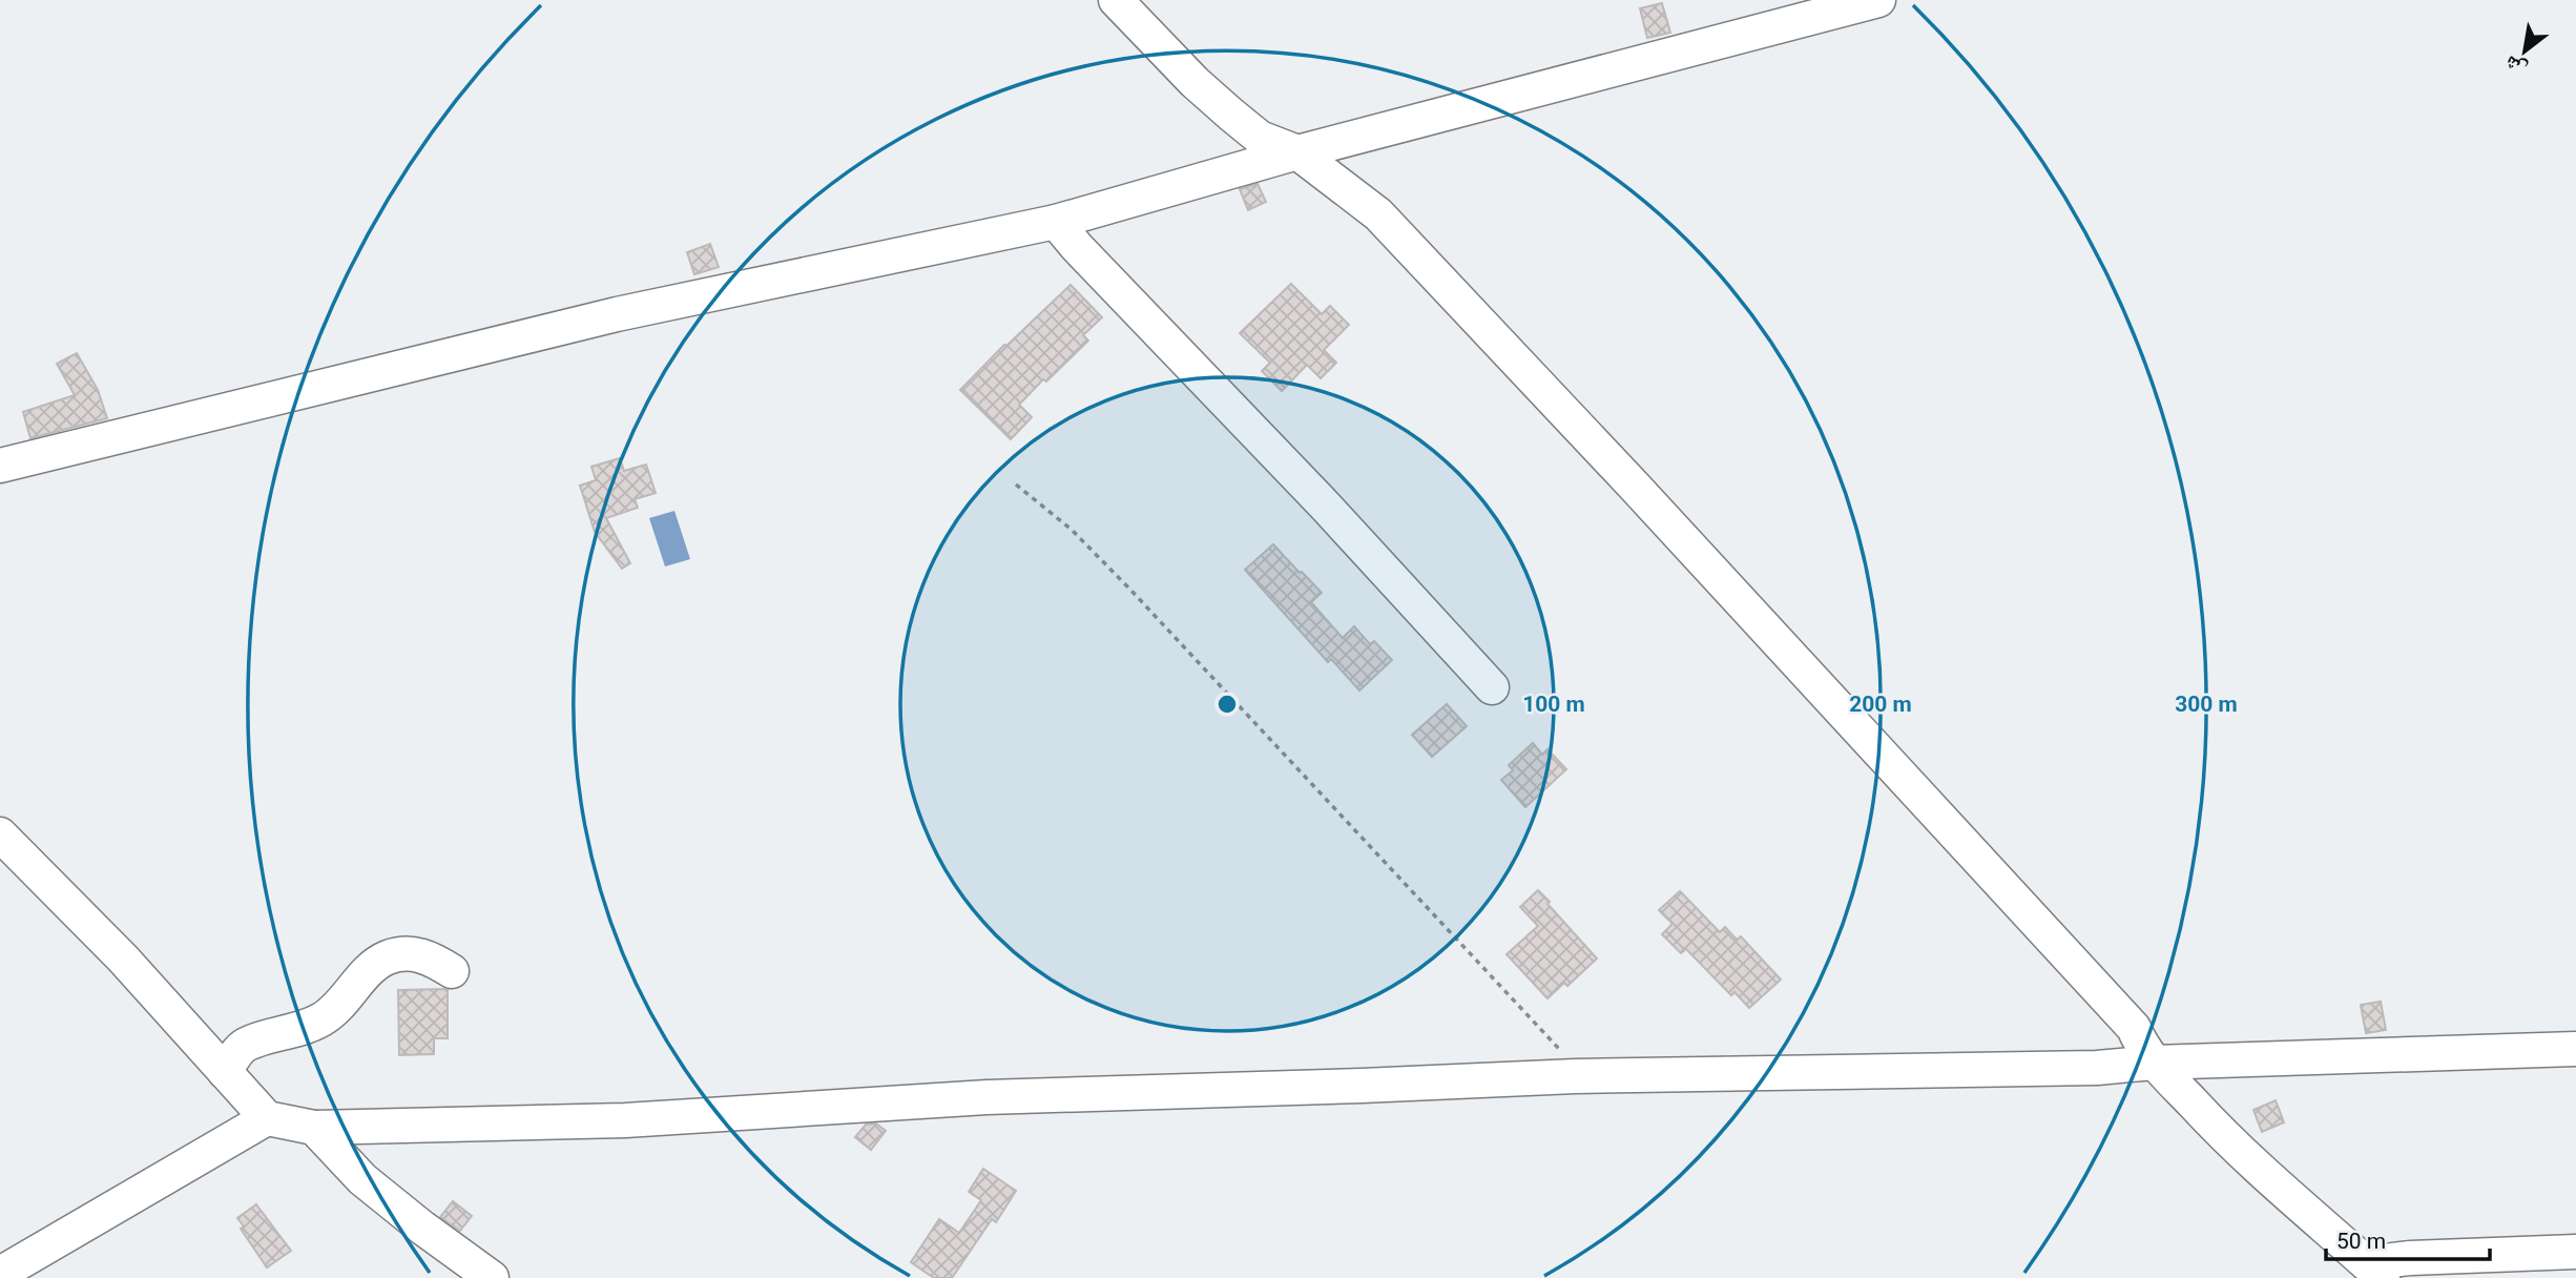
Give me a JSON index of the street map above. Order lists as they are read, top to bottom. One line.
{"scale_bar":"50 m","north":"bottom left","rings":["100 m","200 m","300 m"]}
